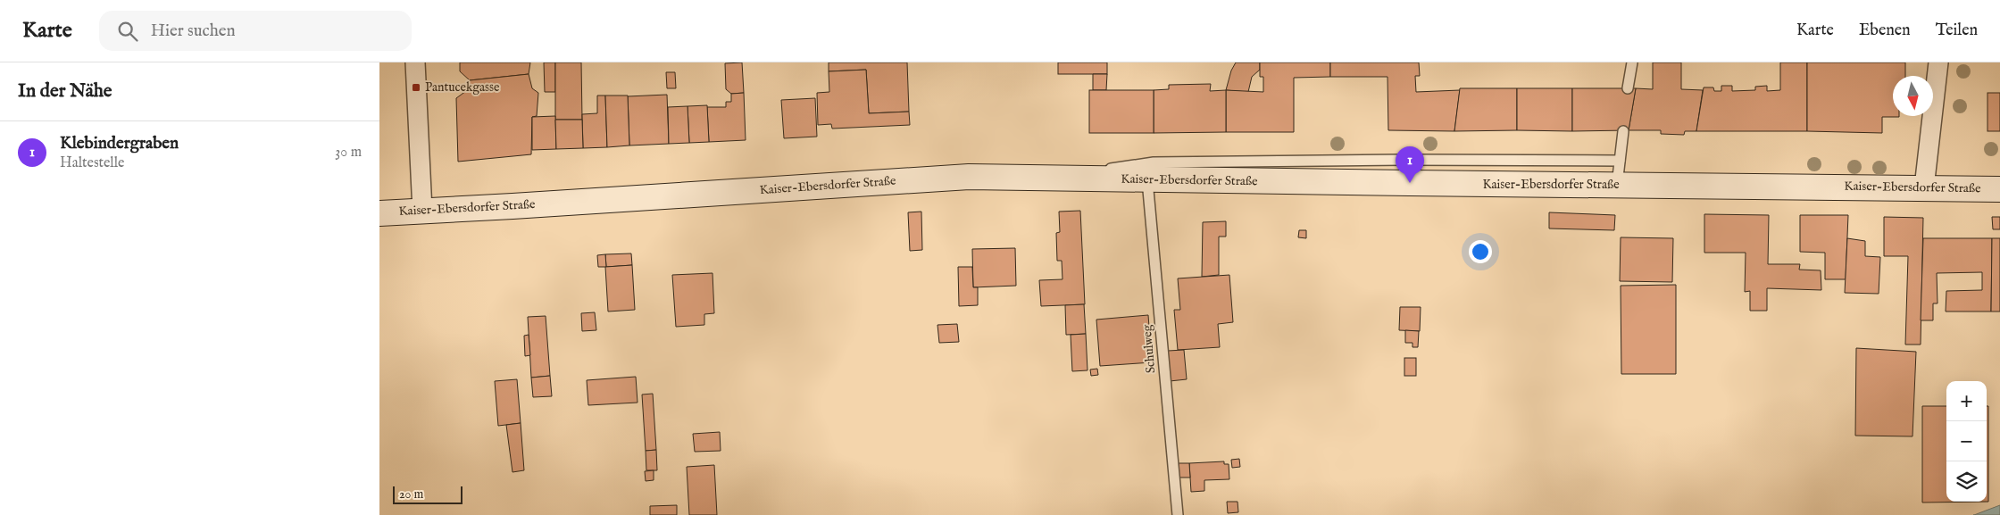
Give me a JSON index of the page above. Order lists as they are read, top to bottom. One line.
{"streets":{"main road":["Kaiser-Ebersdorfer Straße"],"lane":["Schulweg"]},"crossings":[["Kaiser-Ebersdorfer Straße","Schulweg"]],"places":{"transit":["Pantucekgasse"]},"scale_bar":"20 m","north":"bottom","page":{"header":"Karte","search":"Hier suchen","nav":["Karte","Ebenen","Teilen"],"heading":"In der Nähe","list":[{"mark":"1","name":"Klebindergraben","note":"Haltestelle","value":"30 m"}],"pins":"1","map_buttons":["+","−"],"scale":"20 m"}}
